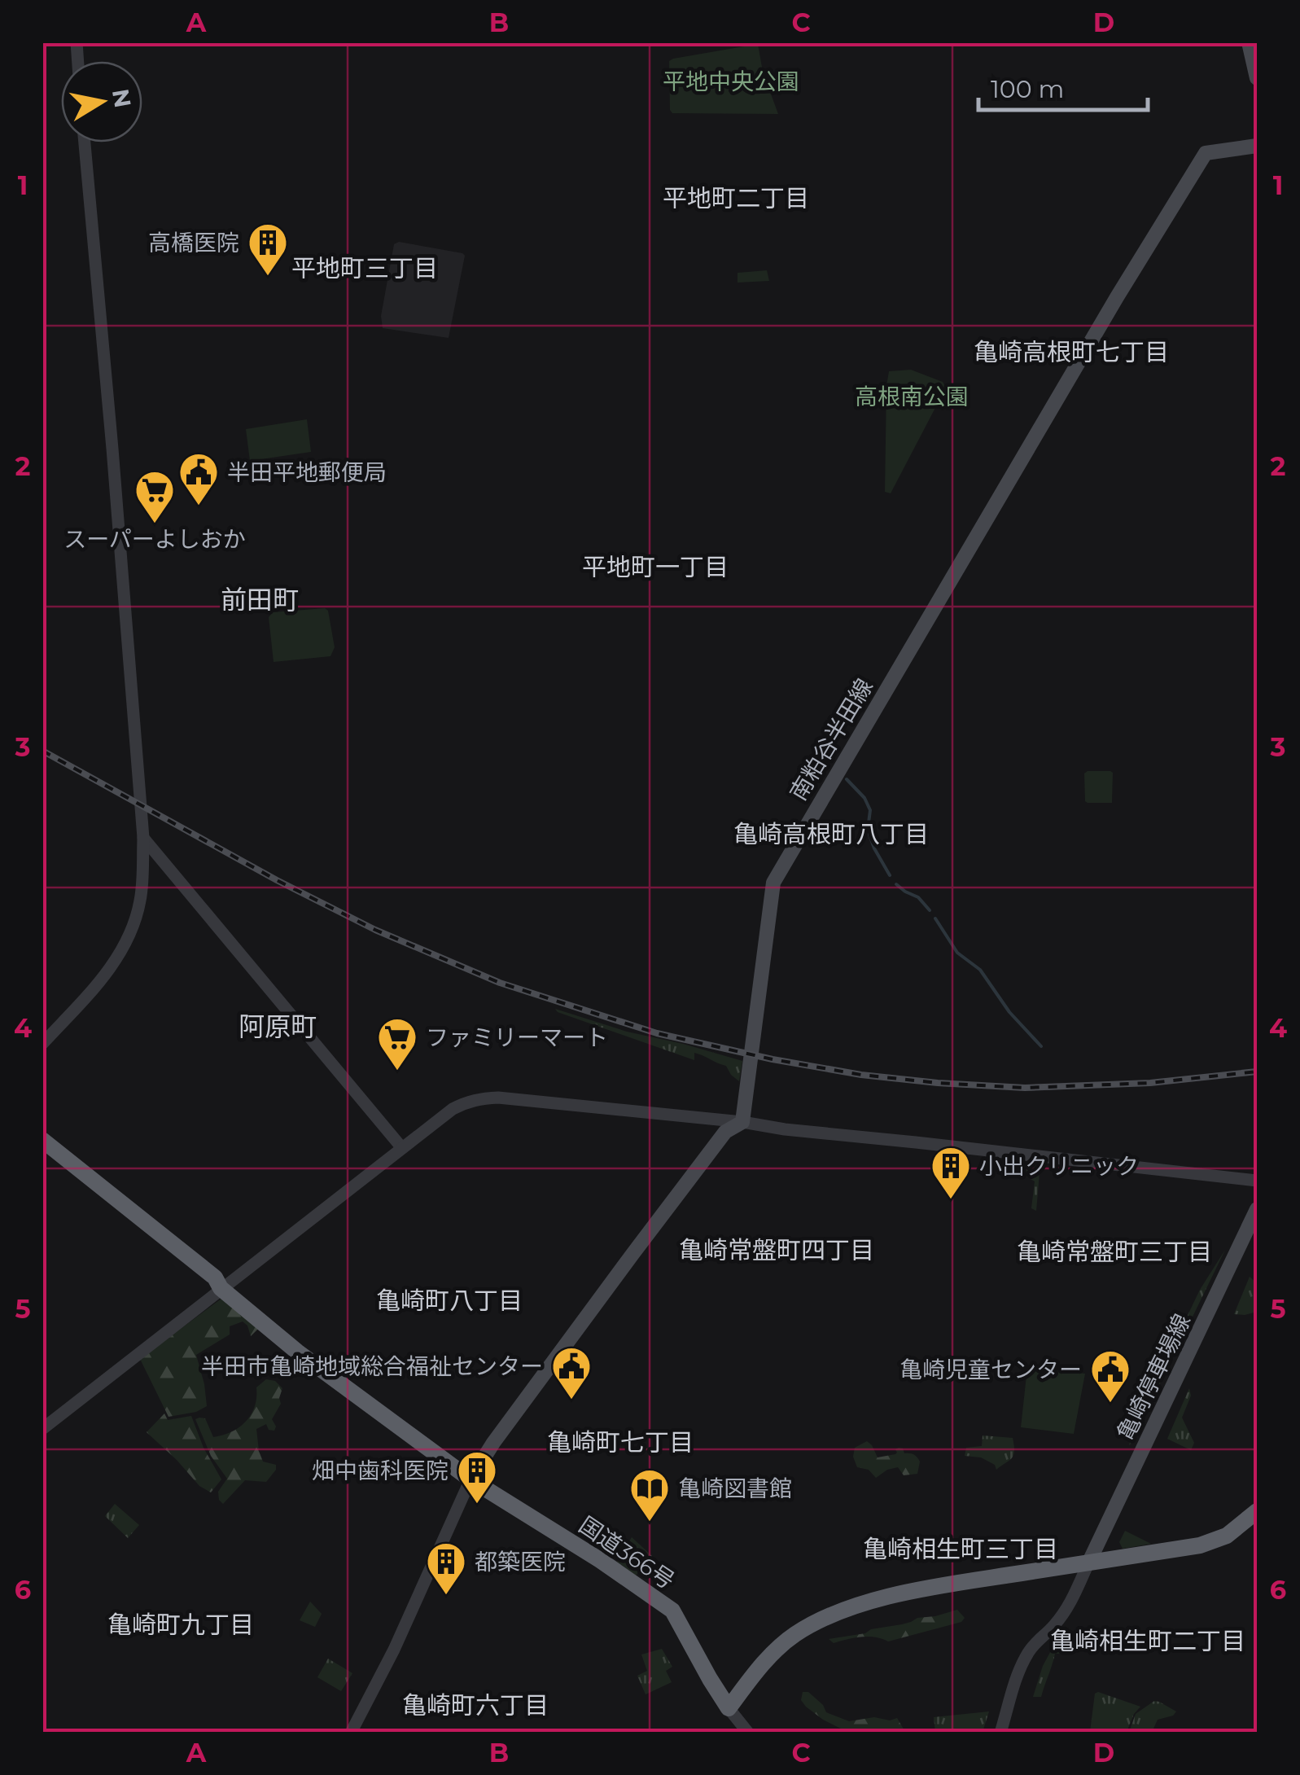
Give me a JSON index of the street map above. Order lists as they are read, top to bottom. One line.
{"streets":{"highway":["国道366号"],"main road":["南粕谷半田線","亀崎停車場線"]},"districts":["平地町二丁目","平地町三丁目","亀崎高根町七丁目","平地町一丁目","前田町","亀崎高根町八丁目","阿原町","亀崎常盤町四丁目","亀崎常盤町三丁目","亀崎町八丁目","亀崎町七丁目","亀崎相生町三丁目","亀崎町九丁目","亀崎相生町二丁目","亀崎町六丁目"],"parks":["平地中央公園","高根南公園"],"places":{"building":["高橋医院","小出クリニック","畑中歯科医院","都築医院"],"public building":["半田平地郵便局","半田市亀崎地域総合福祉センター","亀崎児童センター"],"supermarket":["スーパーよしおか","ファミリーマート"],"library":["亀崎図書館"]},"scale_bar":"100 m","north":"right","grid":{"columns":["A","B","C","D"],"rows":["1","2","3","4","5","6"]}}
